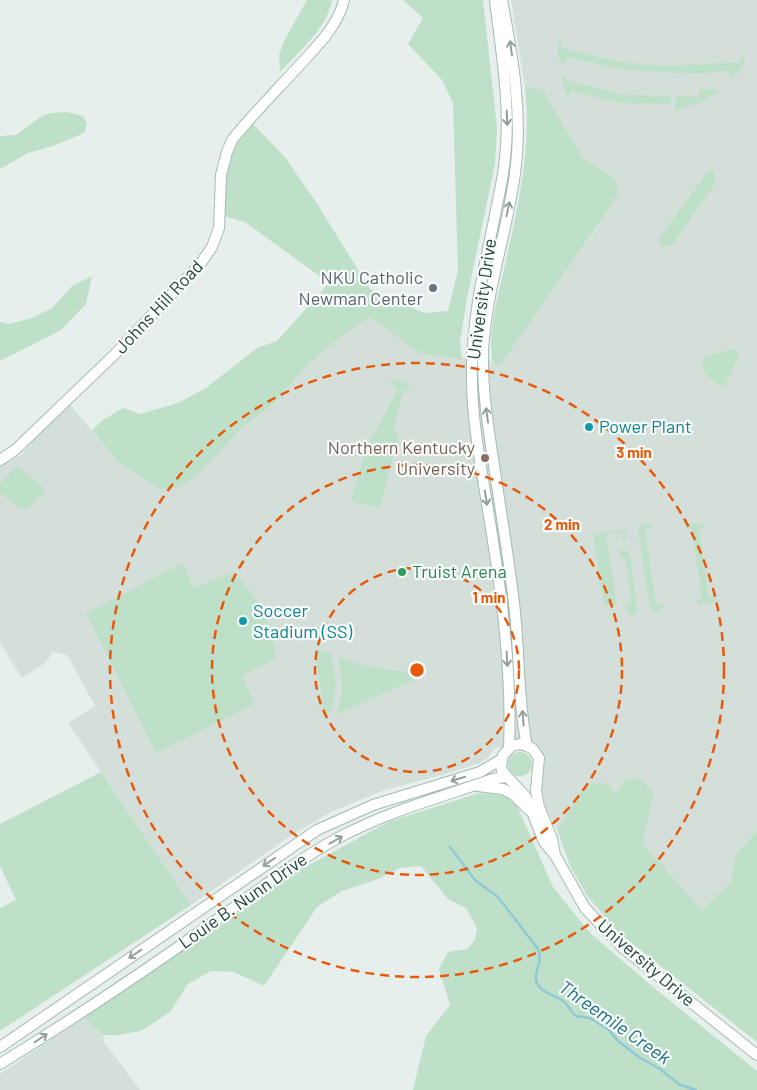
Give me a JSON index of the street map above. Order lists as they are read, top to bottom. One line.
{"streets":{"street":["University Drive","Johns Hill Road","Louie B. Nunn Drive"]},"crossings":[["University Drive","Louie B. Nunn Drive"]],"water":["Threemile Creek"],"places":["NKU Catholic Newman Center","Power Plant","Northern Kentucky University","Truist Arena","Soccer Stadium (SS)"],"rings":["3 min","2 min","1 min"]}
